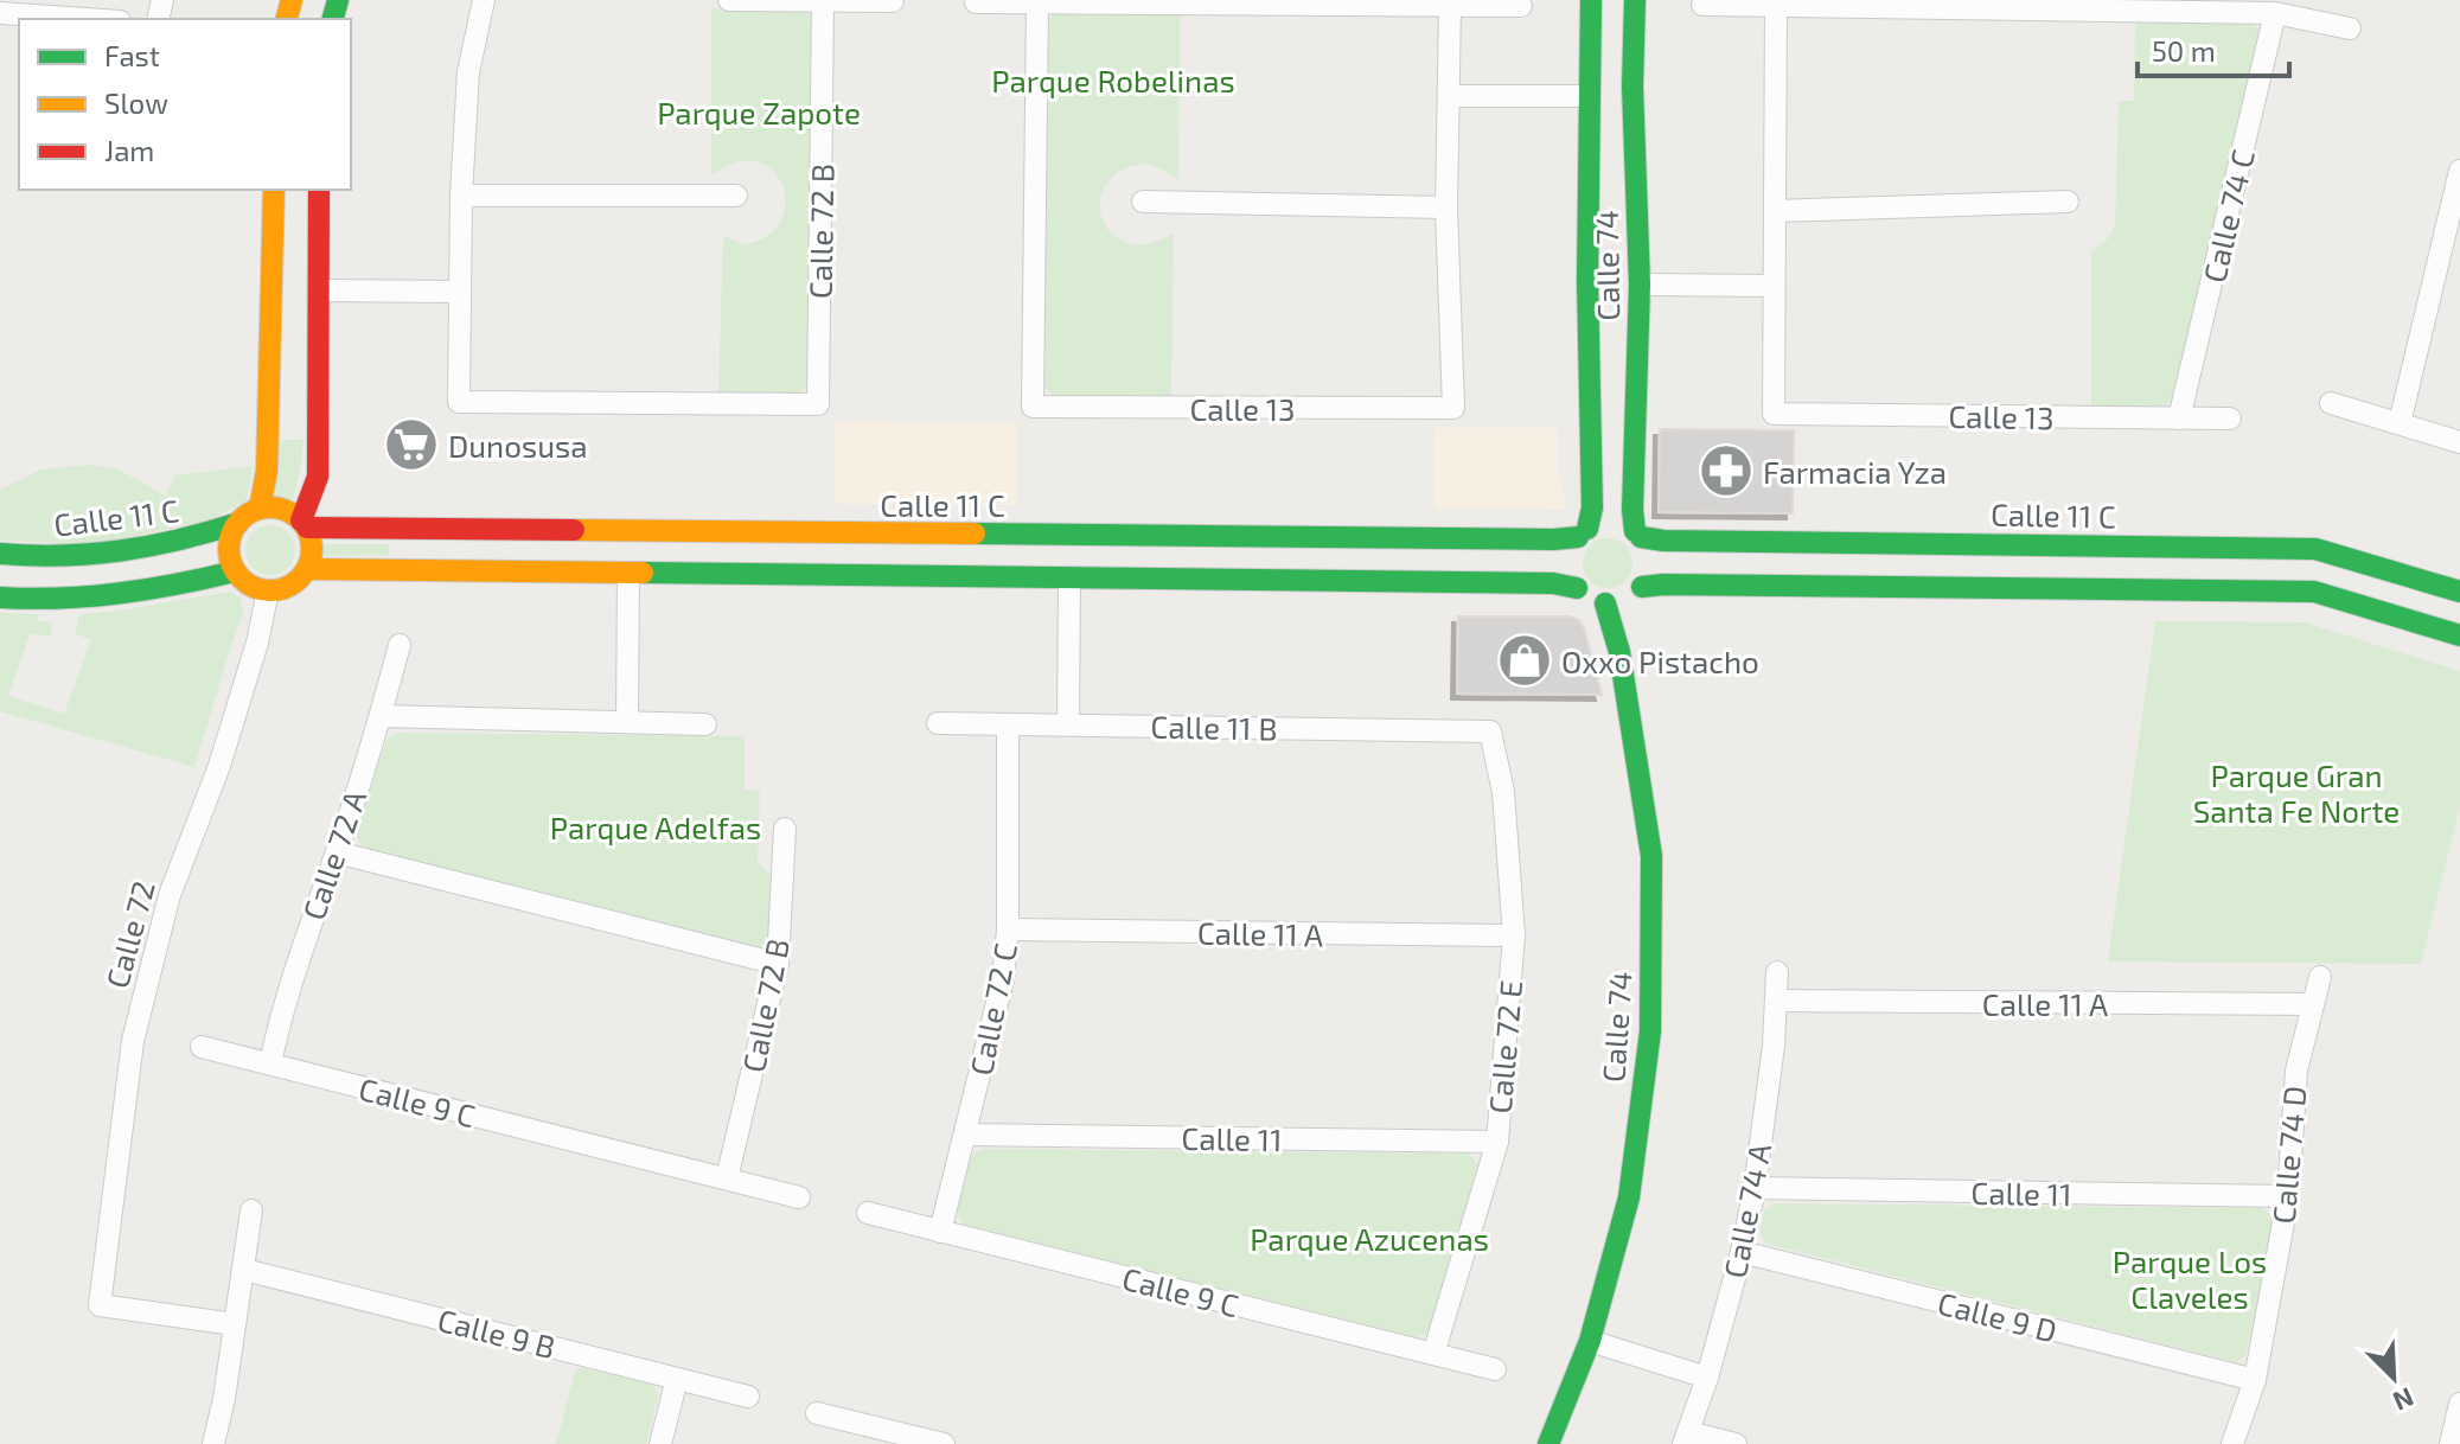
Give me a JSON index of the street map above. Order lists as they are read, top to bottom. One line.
{"streets":{"main road":["Calle 74","Calle 11 C"],"street":["Calle 74 C","Calle 72 B","Calle 13","Calle 11 B","Calle 72 A","Calle 11 A","Calle 72","Calle 72 C","Calle 72 E","Calle 9 C","Calle 11","Calle 74 D","Calle 74 A","Calle 9 D","Calle 9 B"]},"crossings":[["Calle 74 C","Calle 13"],["Calle 72 B","Calle 9 C"],["Calle 74","Calle 11 C"],["Calle 11 C","Calle 72"],["Calle 11 B","Calle 72 C"],["Calle 11 B","Calle 72 E"],["Calle 72 A","Calle 9 C"],["Calle 11 A","Calle 72 C"],["Calle 11 A","Calle 72 E"],["Calle 11 A","Calle 74 D"],["Calle 11 A","Calle 74 A"],["Calle 72 C","Calle 9 C"],["Calle 72 C","Calle 11"],["Calle 72 E","Calle 9 C"],["Calle 72 E","Calle 11"],["Calle 11","Calle 74 D"],["Calle 11","Calle 74 A"],["Calle 74 D","Calle 9 D"],["Calle 74 A","Calle 9 D"]],"parks":["Parque Robelinas","Parque Zapote","Parque Gran Santa Fe Norte","Parque Adelfas","Parque Azucenas","Parque Los Claveles"],"places":{"supermarket":["Dunosusa"],"pharmacy":["Farmacia Yza"],"shop":["Oxxo Pistacho"]},"legend":["Fast","Slow","Jam"],"scale_bar":"50 m","north":"bottom right"}
